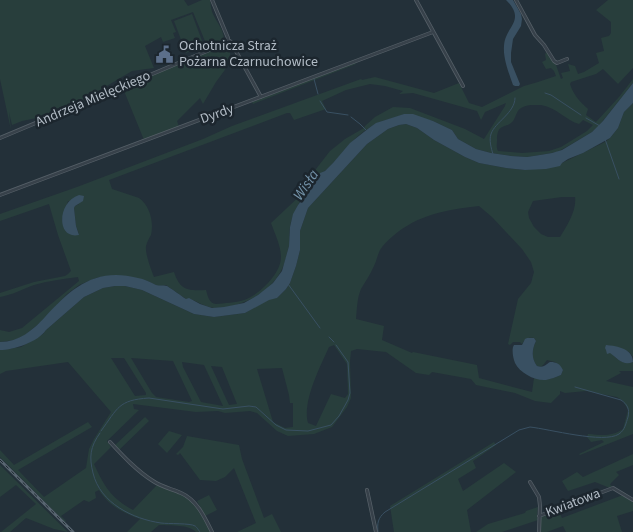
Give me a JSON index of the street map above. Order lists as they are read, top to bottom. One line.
{"streets":{"street":["Andrzeja Mielęckiego","Dyrdy","Kwiatowa"]},"water":["Wisła"],"places":{"public building":["Ochotnicza Straż Pożarna Czarnuchowice"]}}
